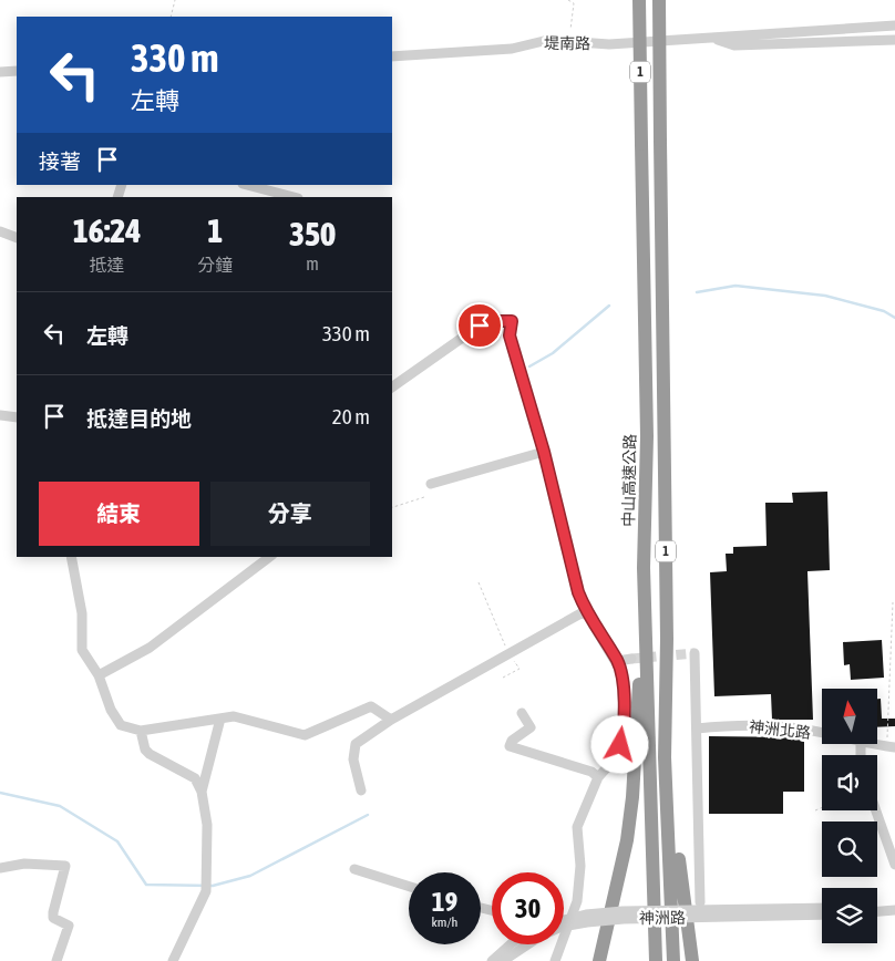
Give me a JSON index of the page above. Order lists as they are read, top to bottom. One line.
{"streets":{"highway":["1","中山高速公路"],"street":["堤南路","神洲北路","神洲路"]},"north":"top","page":{"turn":["330 m","左轉"],"then":"接著","eta":["16:24","抵達","1","分鐘","350","m"],"list":[{"name":"左轉","value":"330 m"},{"name":"抵達目的地","value":"20 m"}],"buttons":["結束","分享"],"speed":"19 km/h","limit":"30"}}
